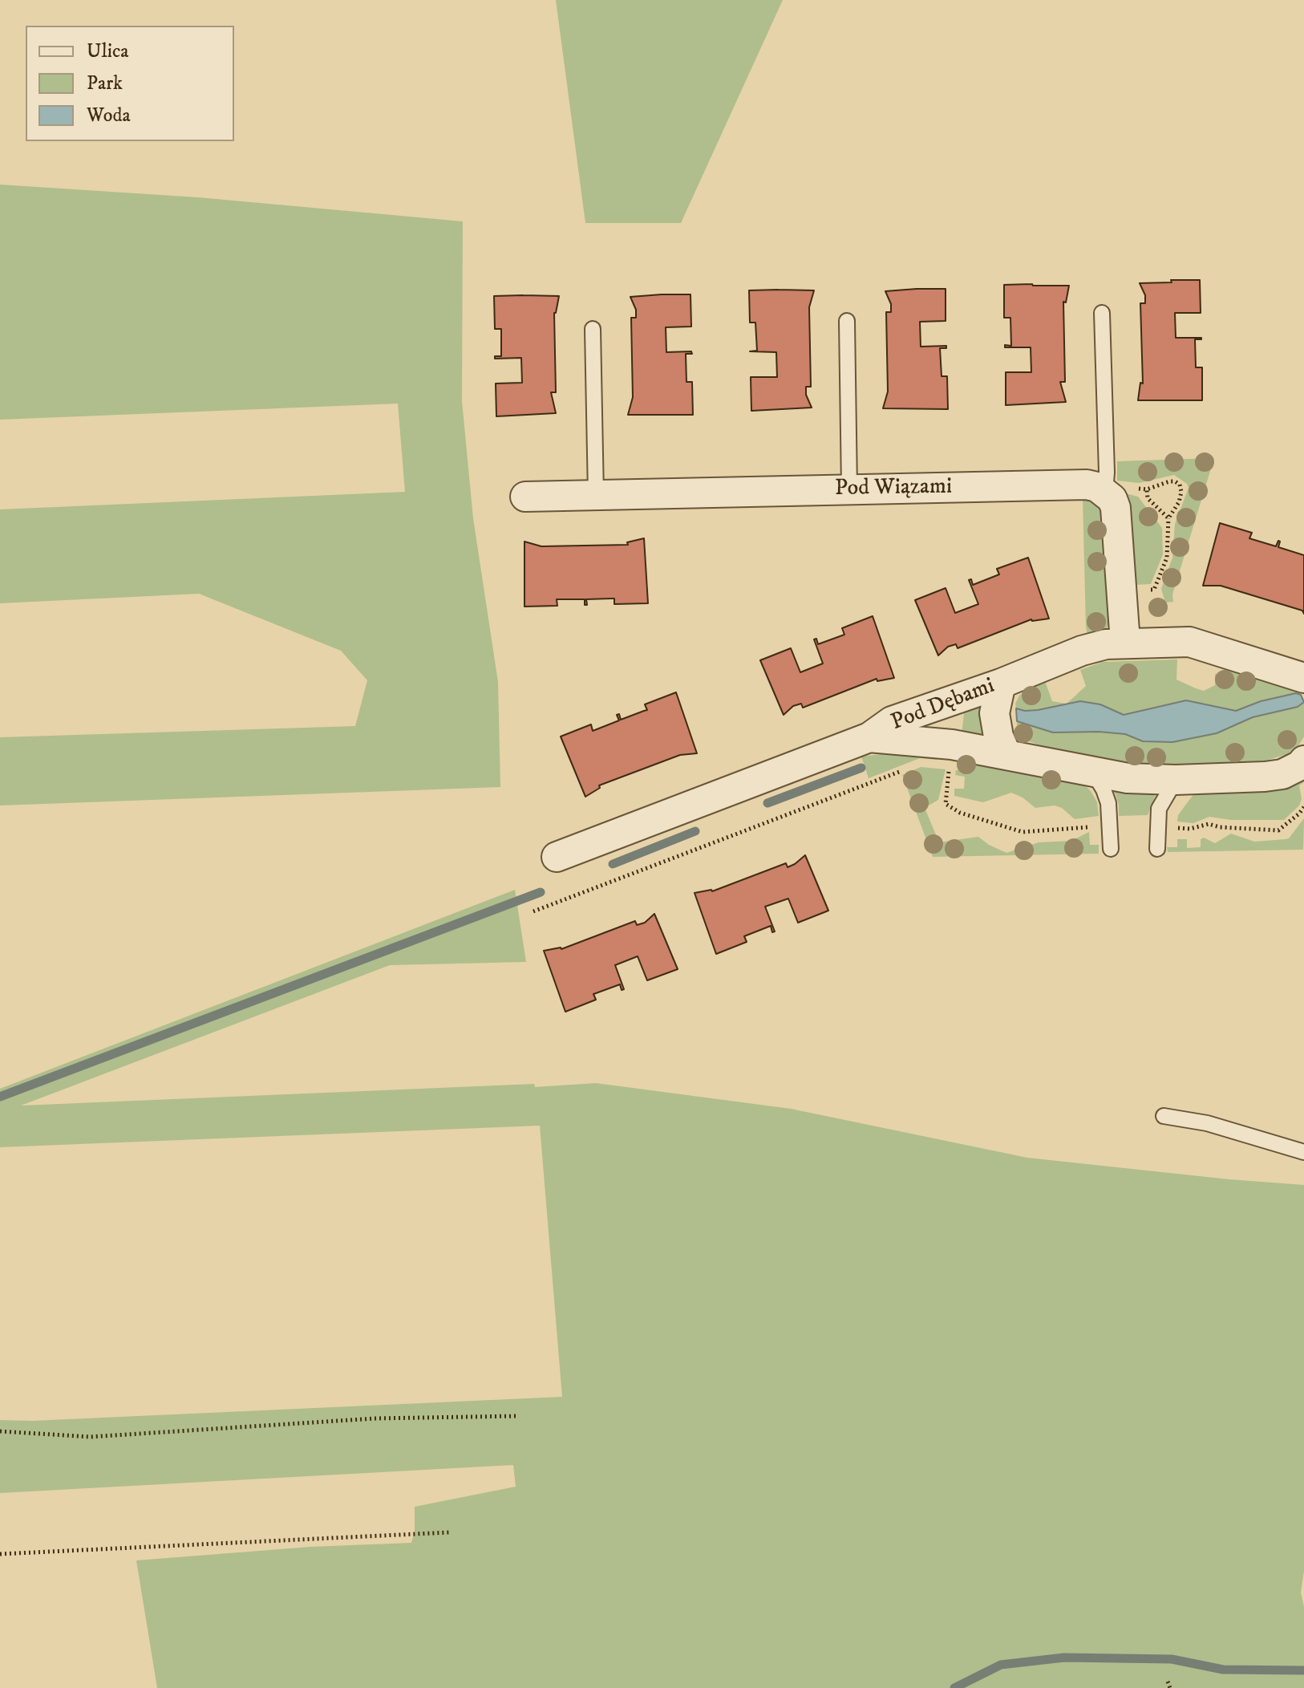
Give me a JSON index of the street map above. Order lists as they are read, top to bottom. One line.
{"streets":{"street":["Pod Wiązami","Pod Dębami"]},"legend":["Ulica","Park","Woda"]}
